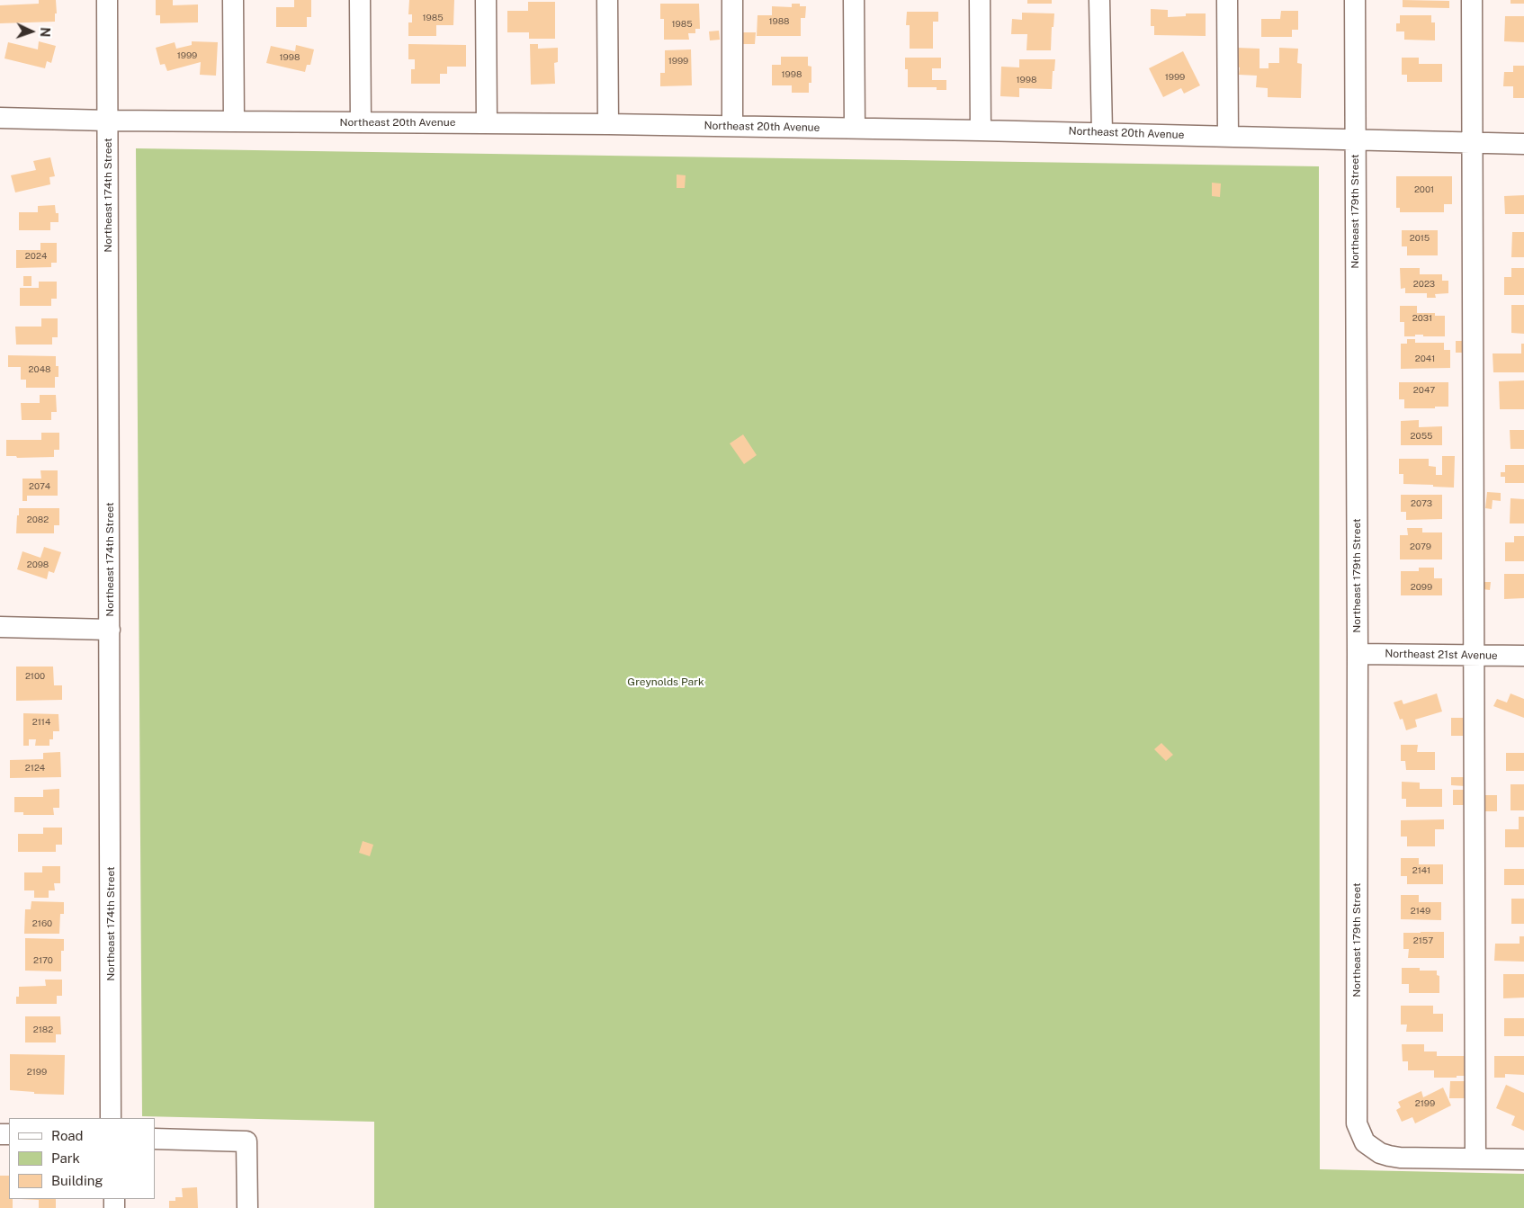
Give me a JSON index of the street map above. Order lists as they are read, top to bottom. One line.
{"streets":{"street":["Northeast 20th Avenue","Northeast 174th Street","Northeast 179th Street","Northeast 21st Avenue"]},"crossings":[["Northeast 20th Avenue","Northeast 174th Street"],["Northeast 20th Avenue","Northeast 179th Street"],["Northeast 179th Street","Northeast 21st Avenue"]],"parks":["Greynolds Park"],"house_numbers":["1985","1988","1985","1999","1998","1999","1998","1999","1998","2001","2015","2024","2023","2031","2041","2048","2047","2055","2074","2073","2082","2079","2098","2099","2100","2114","2124","2141","2149","2160","2157","2170","2182","2199","2199"],"legend":["Road","Park","Building"],"north":"right"}
